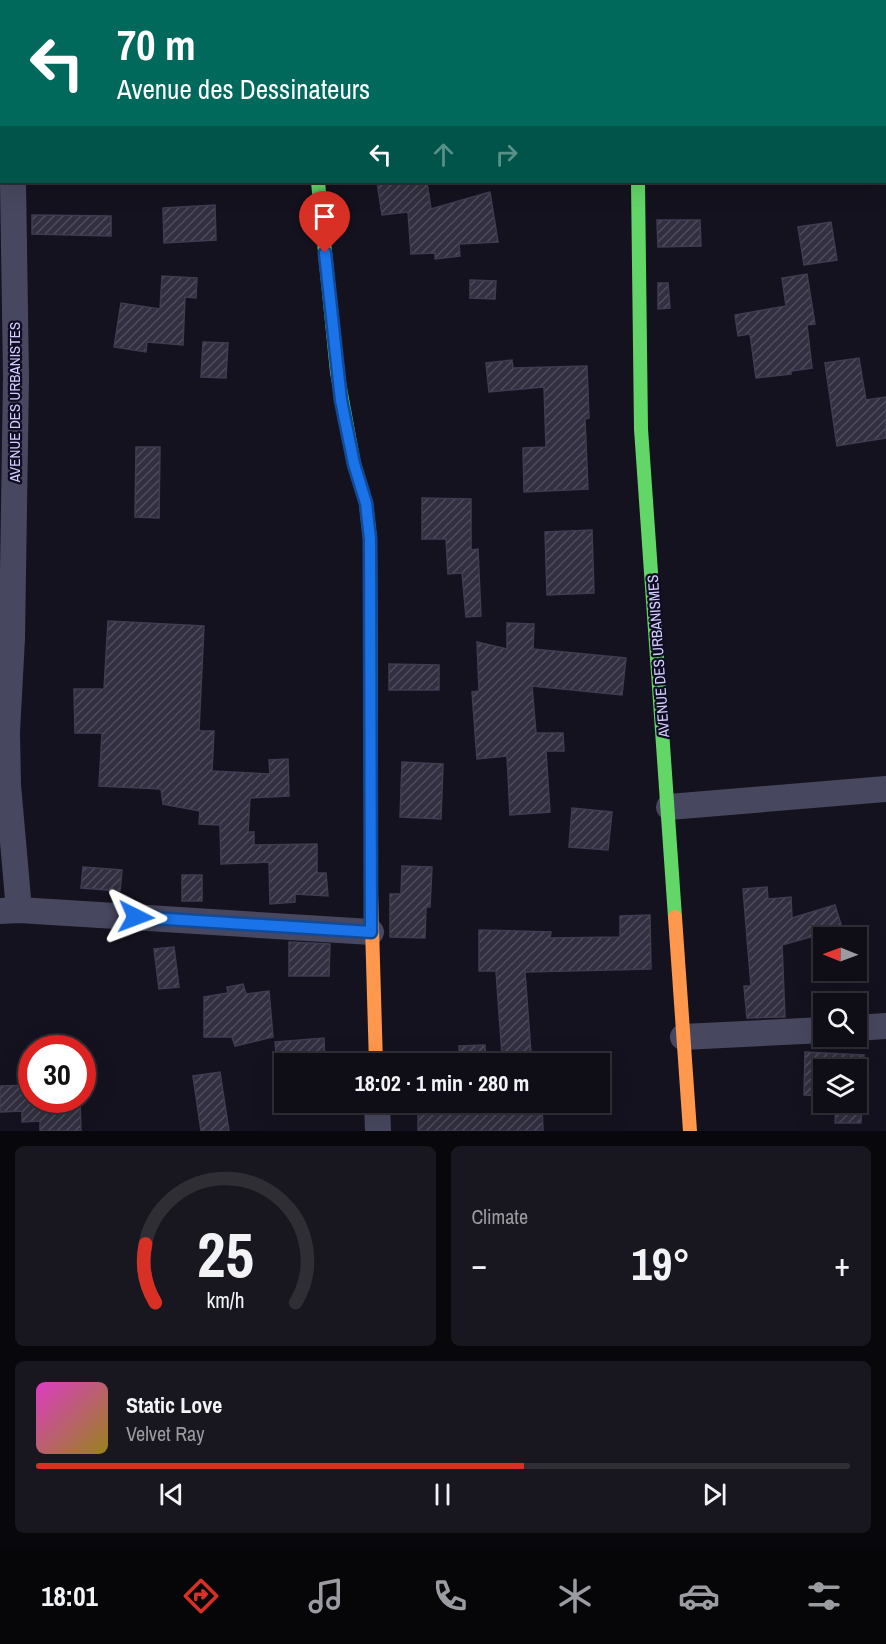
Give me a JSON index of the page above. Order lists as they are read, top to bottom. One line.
{"streets":{"street":["AVENUE DES URBANISTES","AVENUE DES URBANISMES"]},"north":"left","page":{"turn":["70 m","Avenue des Dessinateurs"],"limit":"30","trip":"18:02 · 1 min · 280 m","tile":"Climate","heat":["−","19°","+"],"song":["Static Love","Velvet Ray"],"tabs":"18:01","gauge":["25","km/h"]}}
